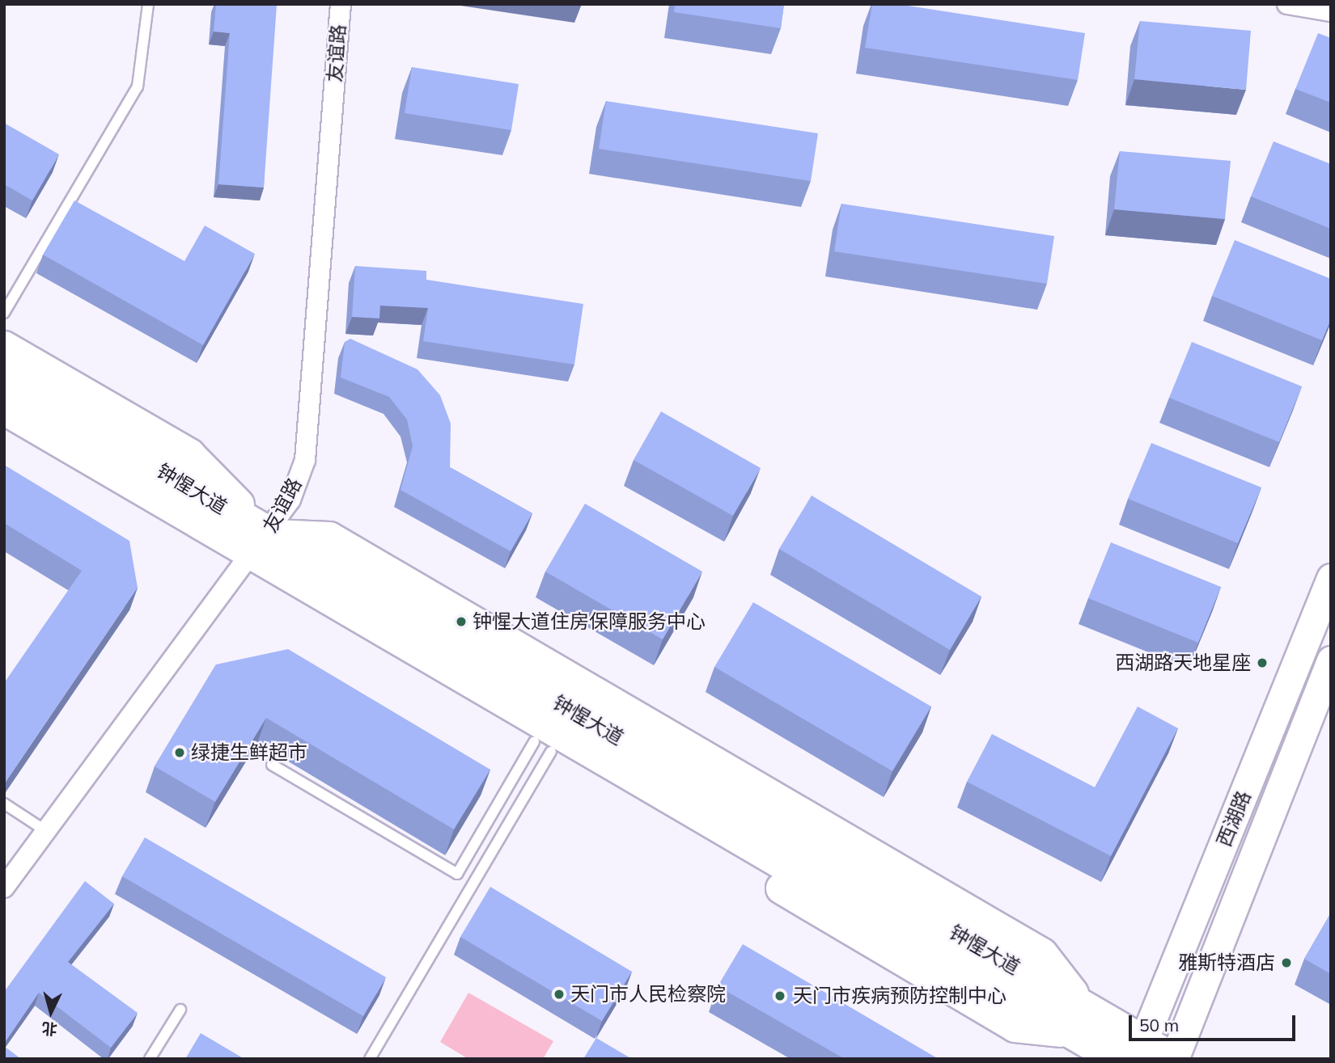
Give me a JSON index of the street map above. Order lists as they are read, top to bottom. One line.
{"streets":{"highway":["钟惺大道"],"main road":["西湖路"],"street":["友谊路"]},"crossings":[["友谊路","钟惺大道"],["钟惺大道","西湖路"]],"places":["钟惺大道住房保障服务中心","西湖路天地星座","绿捷生鲜超市","雅斯特酒店","天门市人民检察院","天门市疾病预防控制中心"],"scale_bar":"50 m","north":"bottom"}
